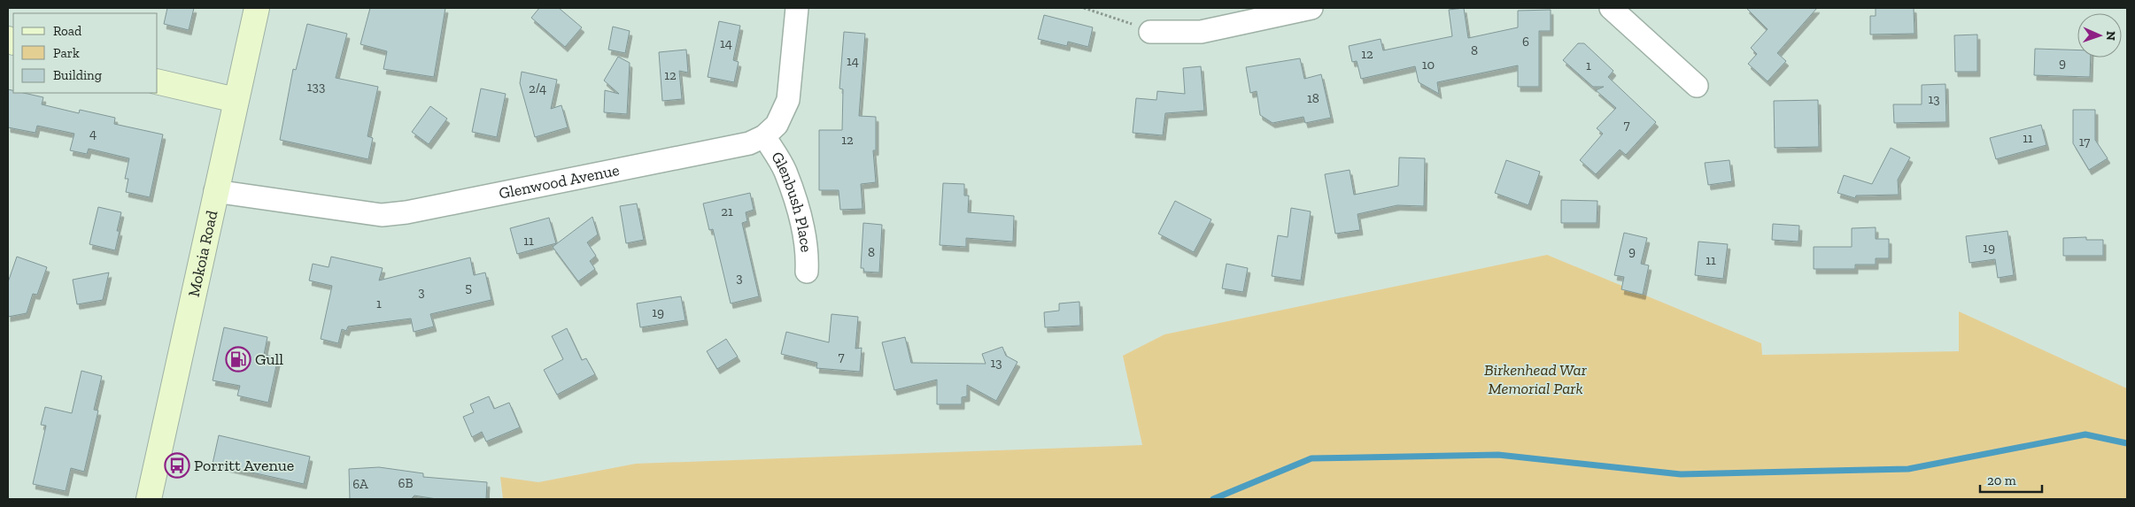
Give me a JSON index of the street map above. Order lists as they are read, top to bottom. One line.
{"streets":{"main road":["Mokoia Road"],"street":["Glenwood Avenue","Glenbush Place"]},"crossings":[["Glenwood Avenue","Glenbush Place"],["Glenwood Avenue","Mokoia Road"]],"parks":["Birkenhead War Memorial Park"],"places":{"fuel station":["Gull"],"bus stop":["Porritt Avenue"]},"house_numbers":["6","14","8","12","14","9","10","1","12","133","2/4","18","13","7","4","11","12","17","21","11","19","9","8","11","3","5","3","1","19","7","13","6B","6A"],"legend":["Road","Park","Building"],"scale_bar":"20 m","north":"right"}
